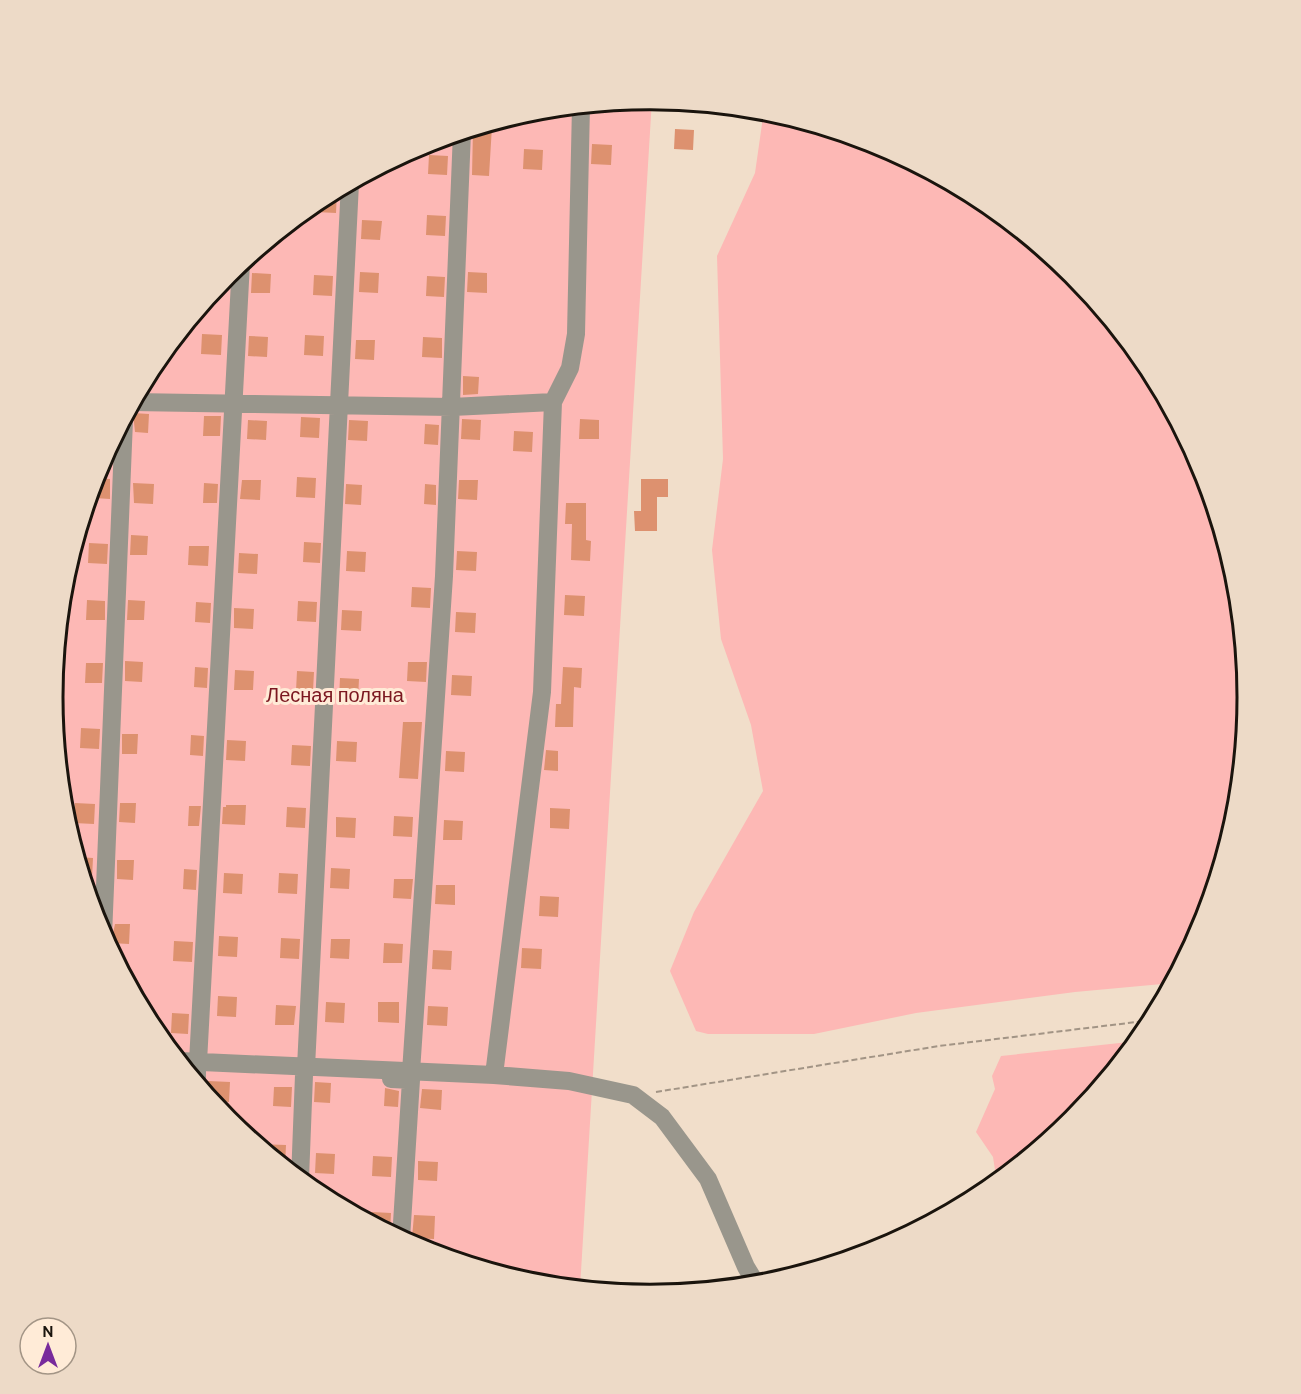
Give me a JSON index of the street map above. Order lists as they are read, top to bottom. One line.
{"parks":["Лесная поляна"],"north":"top"}
